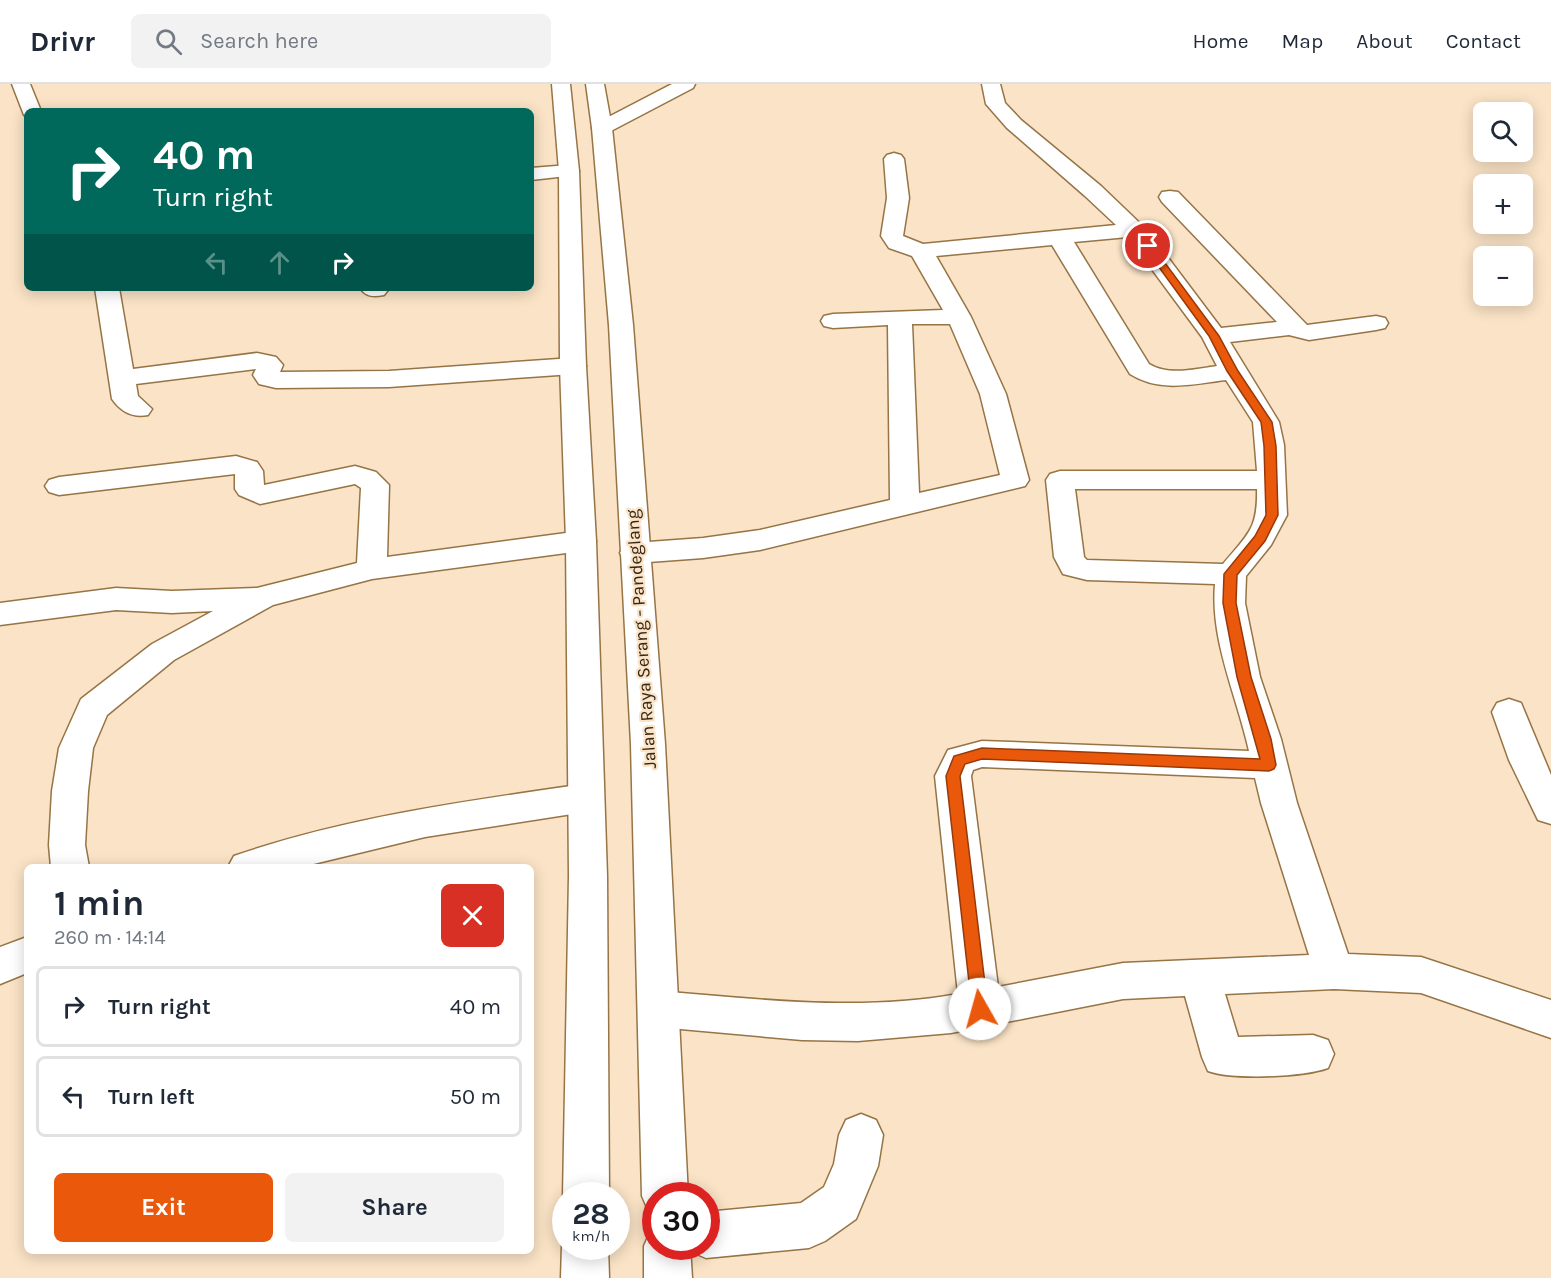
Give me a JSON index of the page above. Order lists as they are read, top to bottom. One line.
{"streets":{"main road":["Jalan Raya Serang - Pandeglang"]},"page":{"header":"Drivr","search":"Search here","nav":["Home","Map","About","Contact"],"map_buttons":["+","−"],"turn":["40 m","Turn right"],"heading":["1 min","260 m · 14:14"],"list":[{"name":"Turn right","value":"40 m"},{"name":"Turn left","value":"50 m"}],"buttons":["Exit","Share"],"speed":"28 km/h","limit":"30"}}
